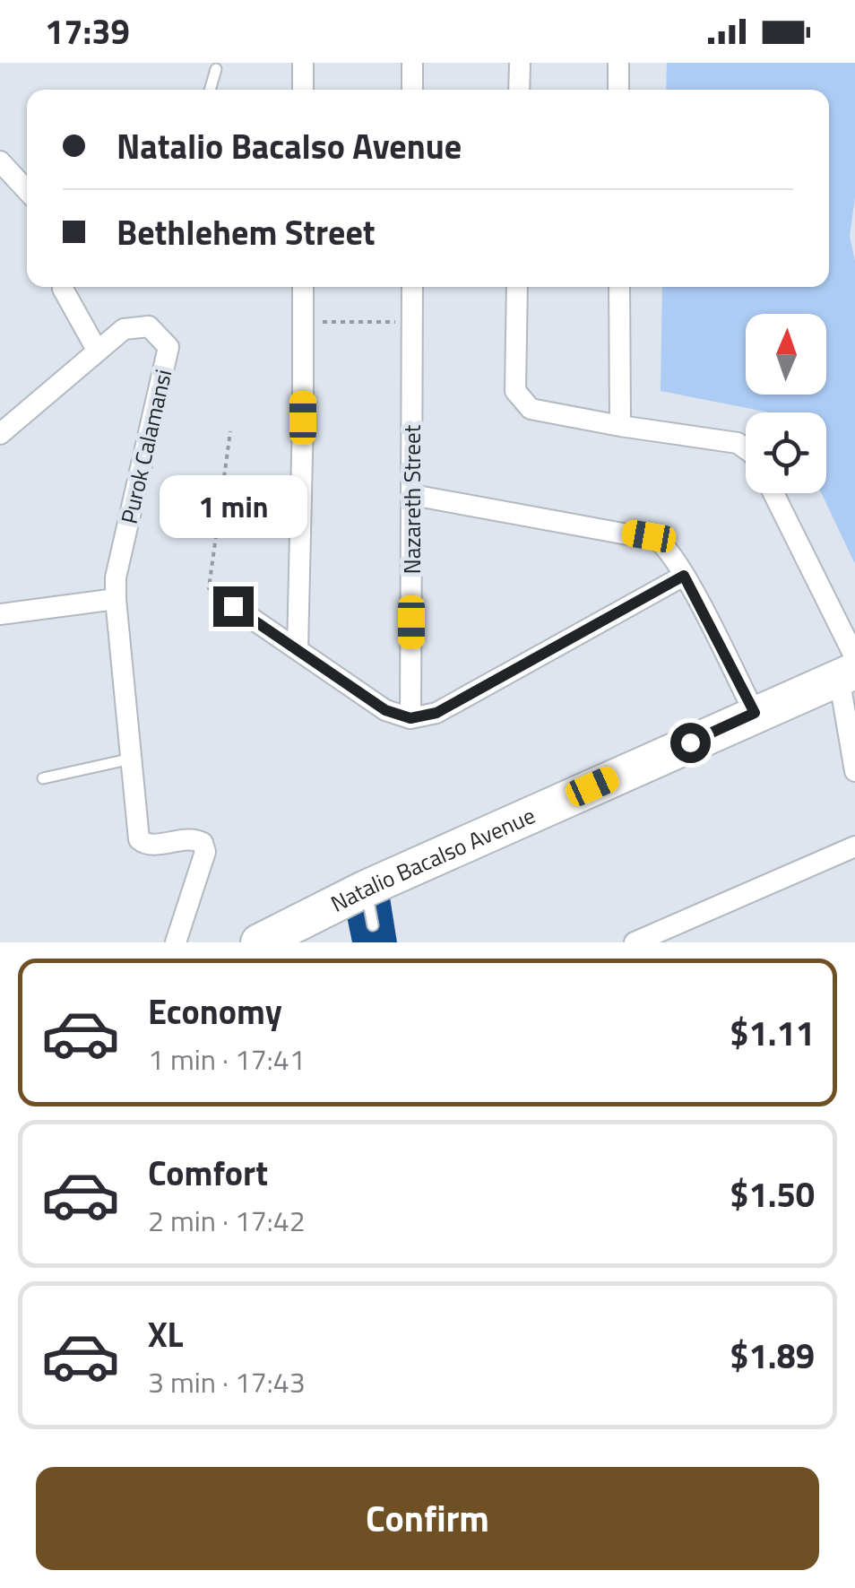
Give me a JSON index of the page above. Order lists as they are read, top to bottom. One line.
{"streets":{"highway":["Natalio Bacalso Avenue"],"street":["Purok Calamansi","Nazareth Street"]},"north":"top","page":{"status":"17:39","banner":["Natalio Bacalso Avenue","Bethlehem Street"],"bubble":"1 min","list":[{"name":"Economy","note":"1 min · 17:41","value":"$1.11"},{"name":"Comfort","note":"2 min · 17:42","value":"$1.50"},{"name":"XL","note":"3 min · 17:43","value":"$1.89"}],"buttons":"Confirm"}}
